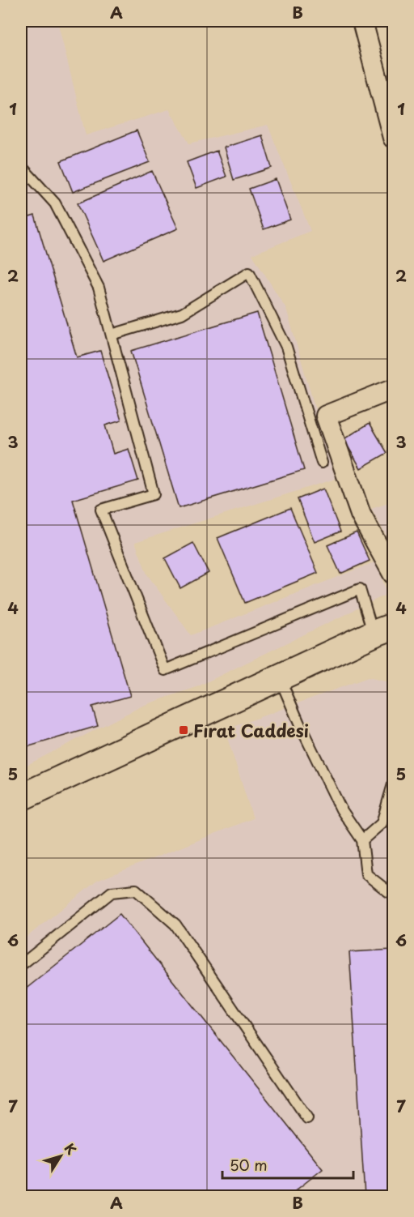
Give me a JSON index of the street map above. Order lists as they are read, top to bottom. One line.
{"places":{"transit":["Fırat Caddesi"]},"scale_bar":"50 m","north":"top right","grid":{"columns":["A","B"],"rows":["1","2","3","4","5","6","7"]}}
